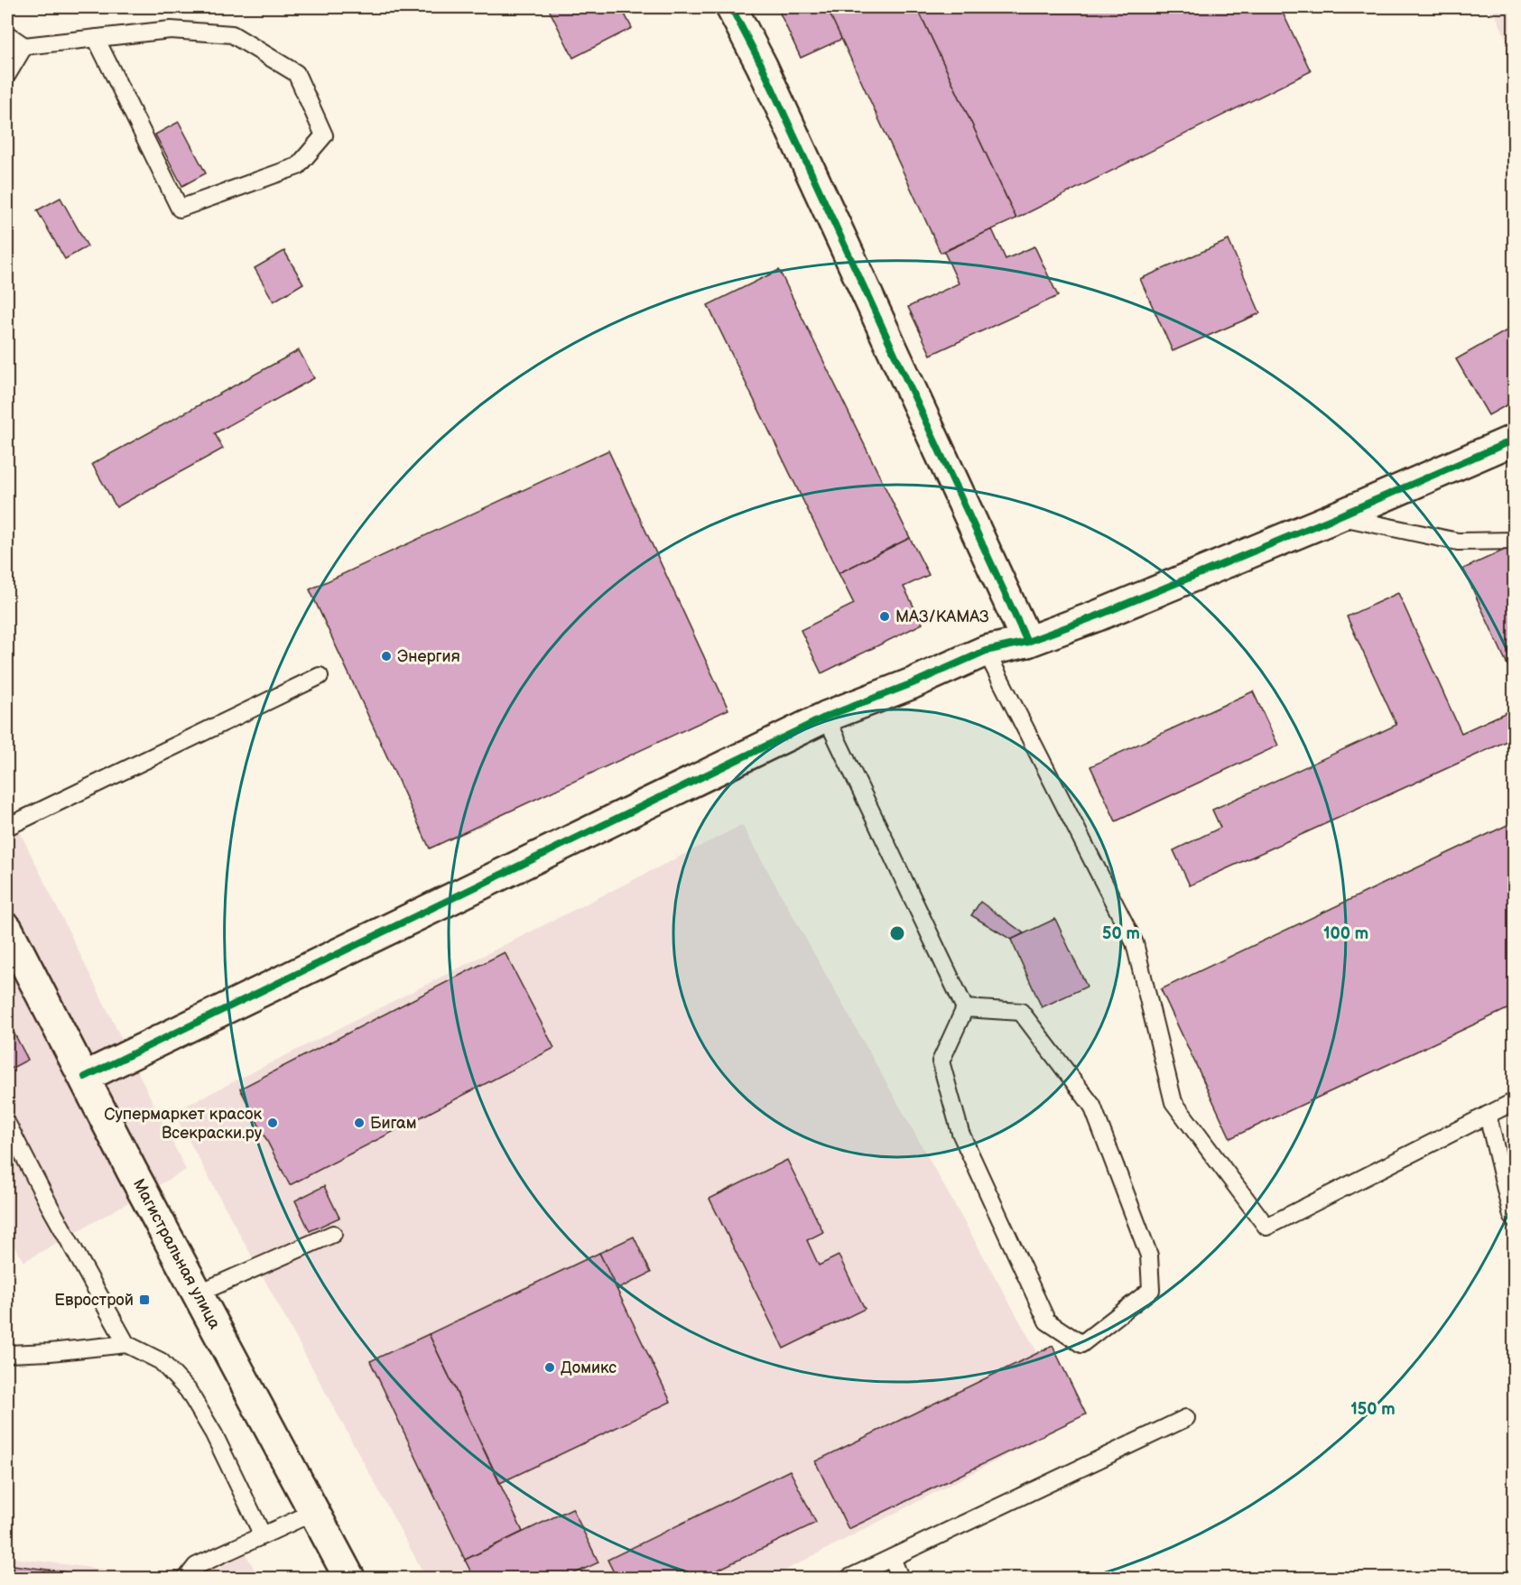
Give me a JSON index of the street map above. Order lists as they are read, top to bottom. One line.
{"streets":{"street":["Магистральная улица"]},"places":{"other":["МАЗ/КАМАЗ","Энергия","Супермаркет красок Всекраски.ру","Бигам","Домикс"],"transit":["Еврострой"]},"rings":["50 m","100 m","150 m"]}
